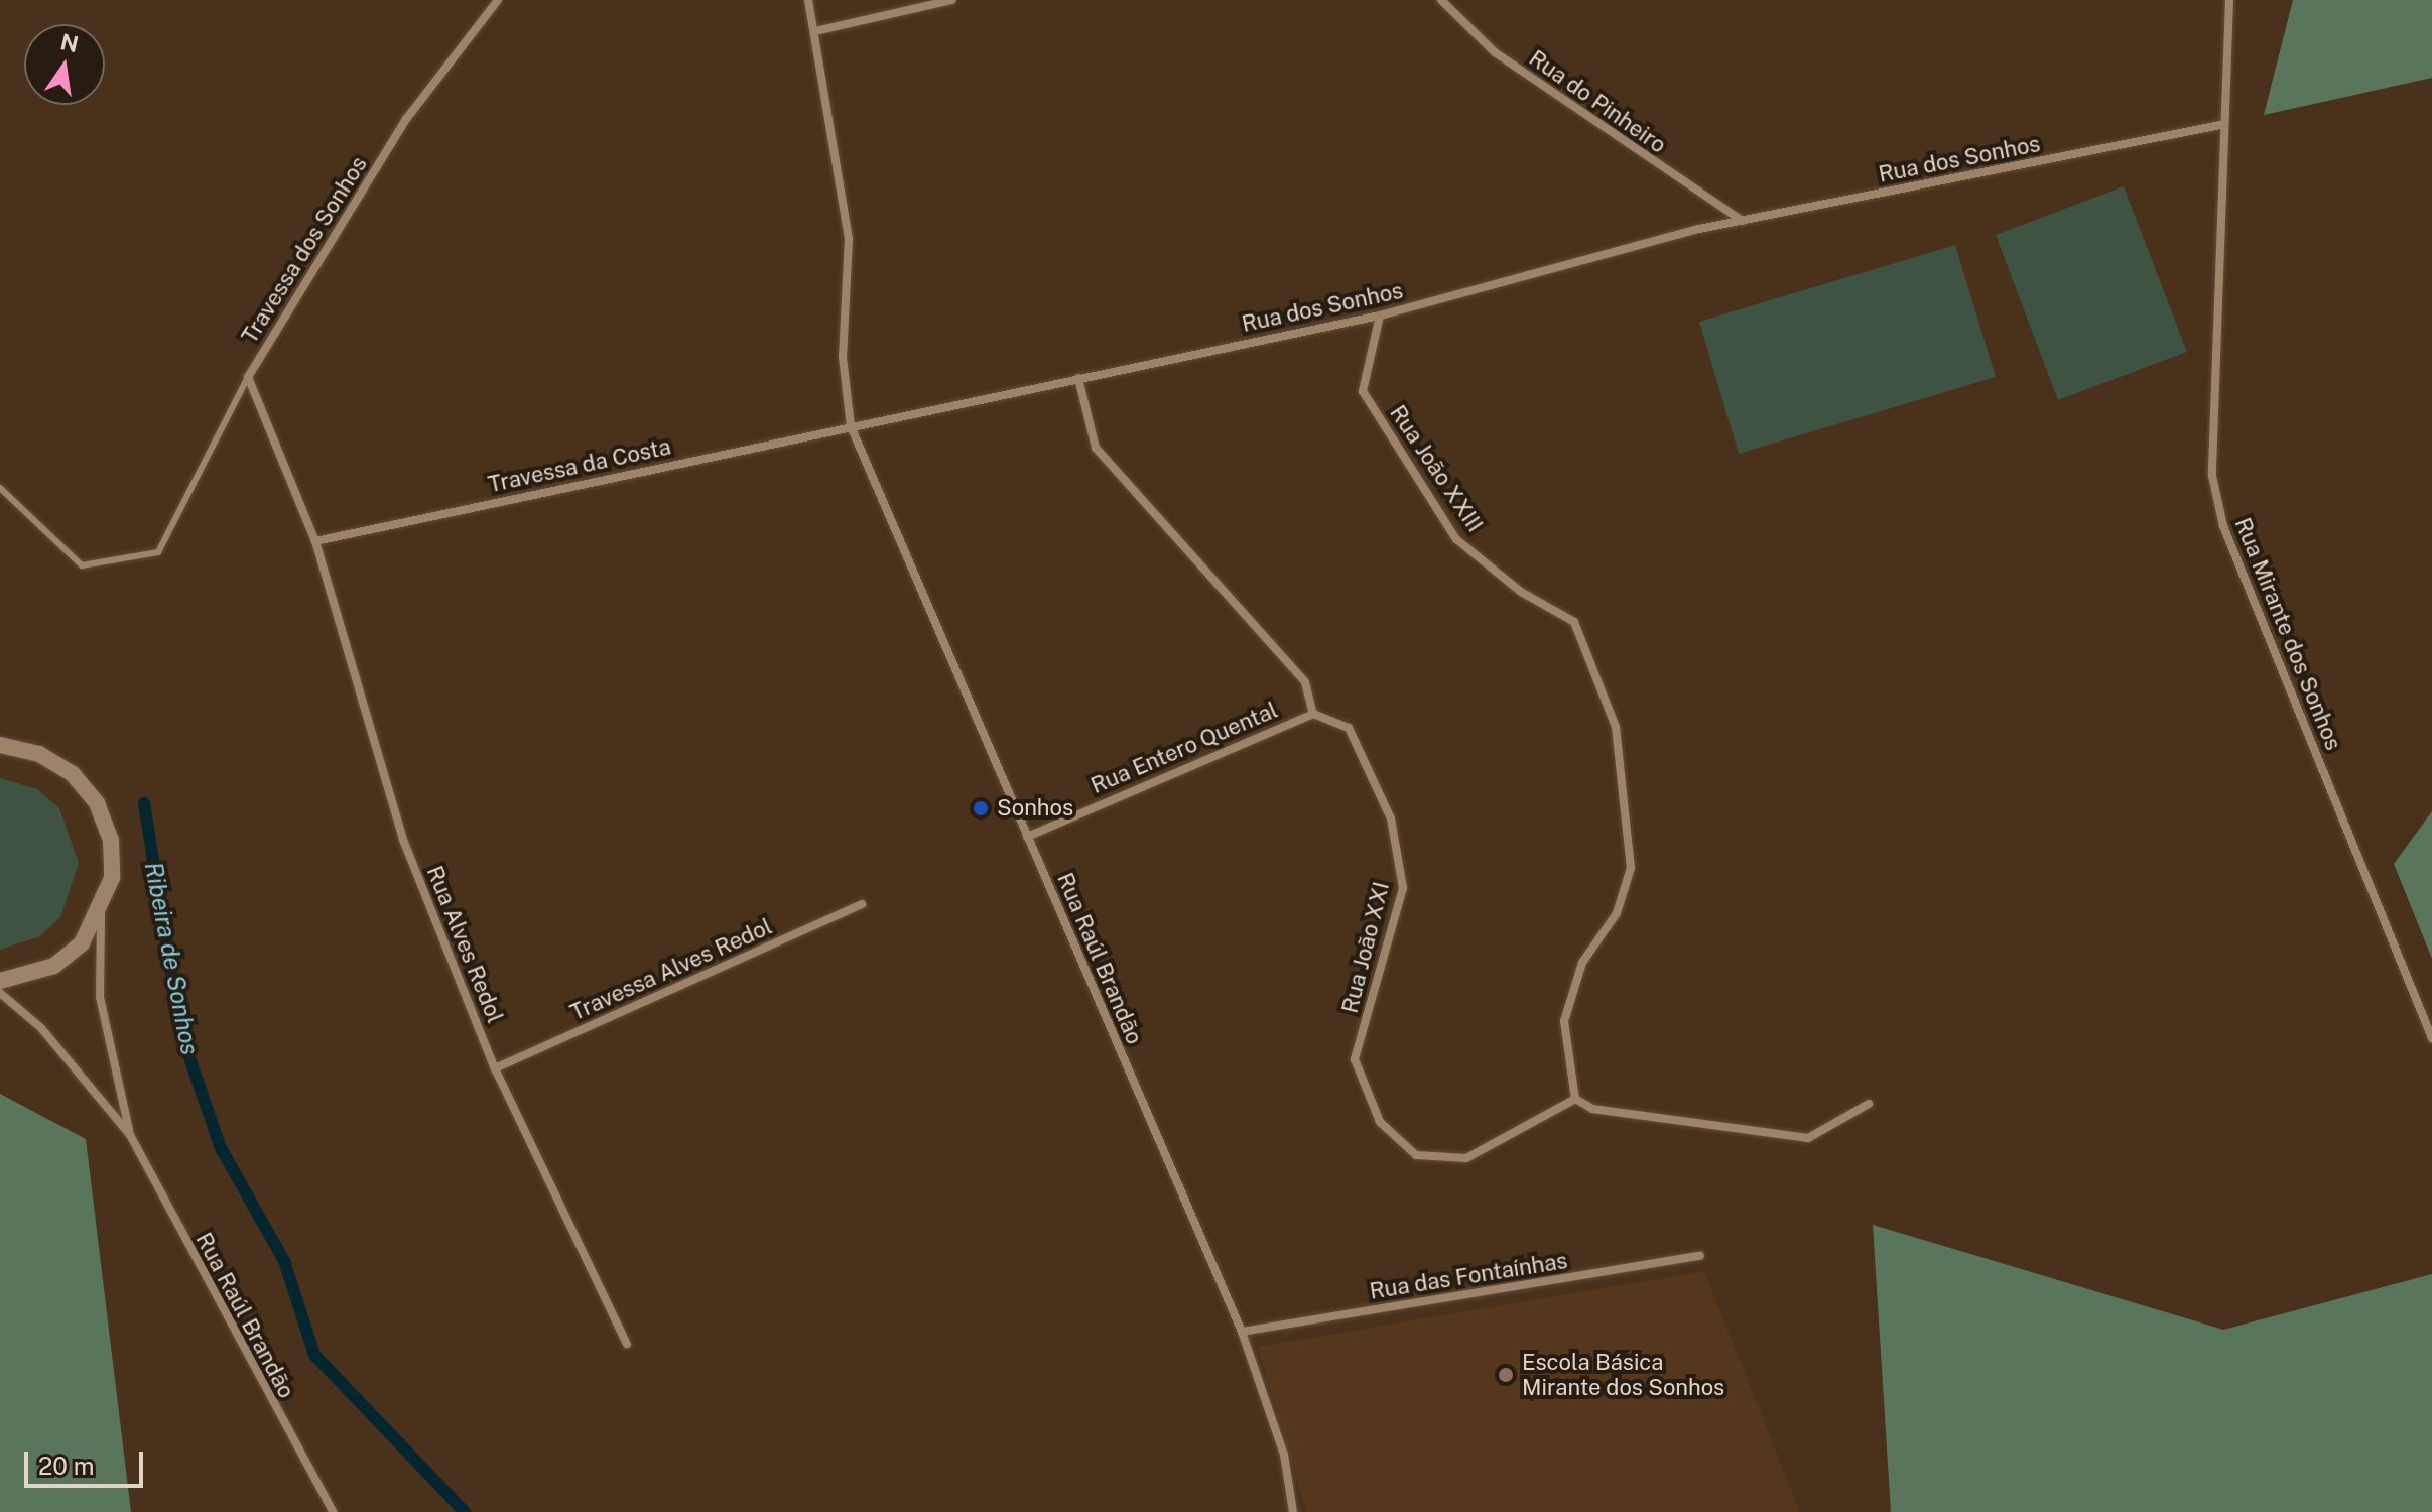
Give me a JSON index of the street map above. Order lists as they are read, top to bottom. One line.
{"streets":{"street":["Rua do Pinheiro","Rua dos Sonhos","Travessa dos Sonhos","Travessa da Costa","Rua João XXIII","Rua Mirante dos Sonhos","Rua Entero Quental","Rua Alves Redol","Rua João XXI","Rua Raúl Brandão","Travessa Alves Redol","Rua das Fontaínhas"]},"crossings":[["Rua do Pinheiro","Rua dos Sonhos"],["Rua dos Sonhos","Travessa da Costa"],["Rua dos Sonhos","Rua João XXIII"],["Rua dos Sonhos","Rua Mirante dos Sonhos"],["Rua dos Sonhos","Rua Raúl Brandão"],["Travessa dos Sonhos","Travessa da Costa"],["Travessa dos Sonhos","Rua Alves Redol"],["Travessa da Costa","Rua Alves Redol"],["Travessa da Costa","Rua Raúl Brandão"],["Rua João XXIII","Rua João XXI"],["Rua Entero Quental","Rua João XXI"],["Rua Entero Quental","Rua Raúl Brandão"],["Rua Alves Redol","Travessa Alves Redol"],["Rua Raúl Brandão","Rua das Fontaínhas"]],"water":["Ribeira de Sonhos"],"places":["Sonhos","Escola Básica Mirante dos Sonhos"],"scale_bar":"20 m","north":"top"}
